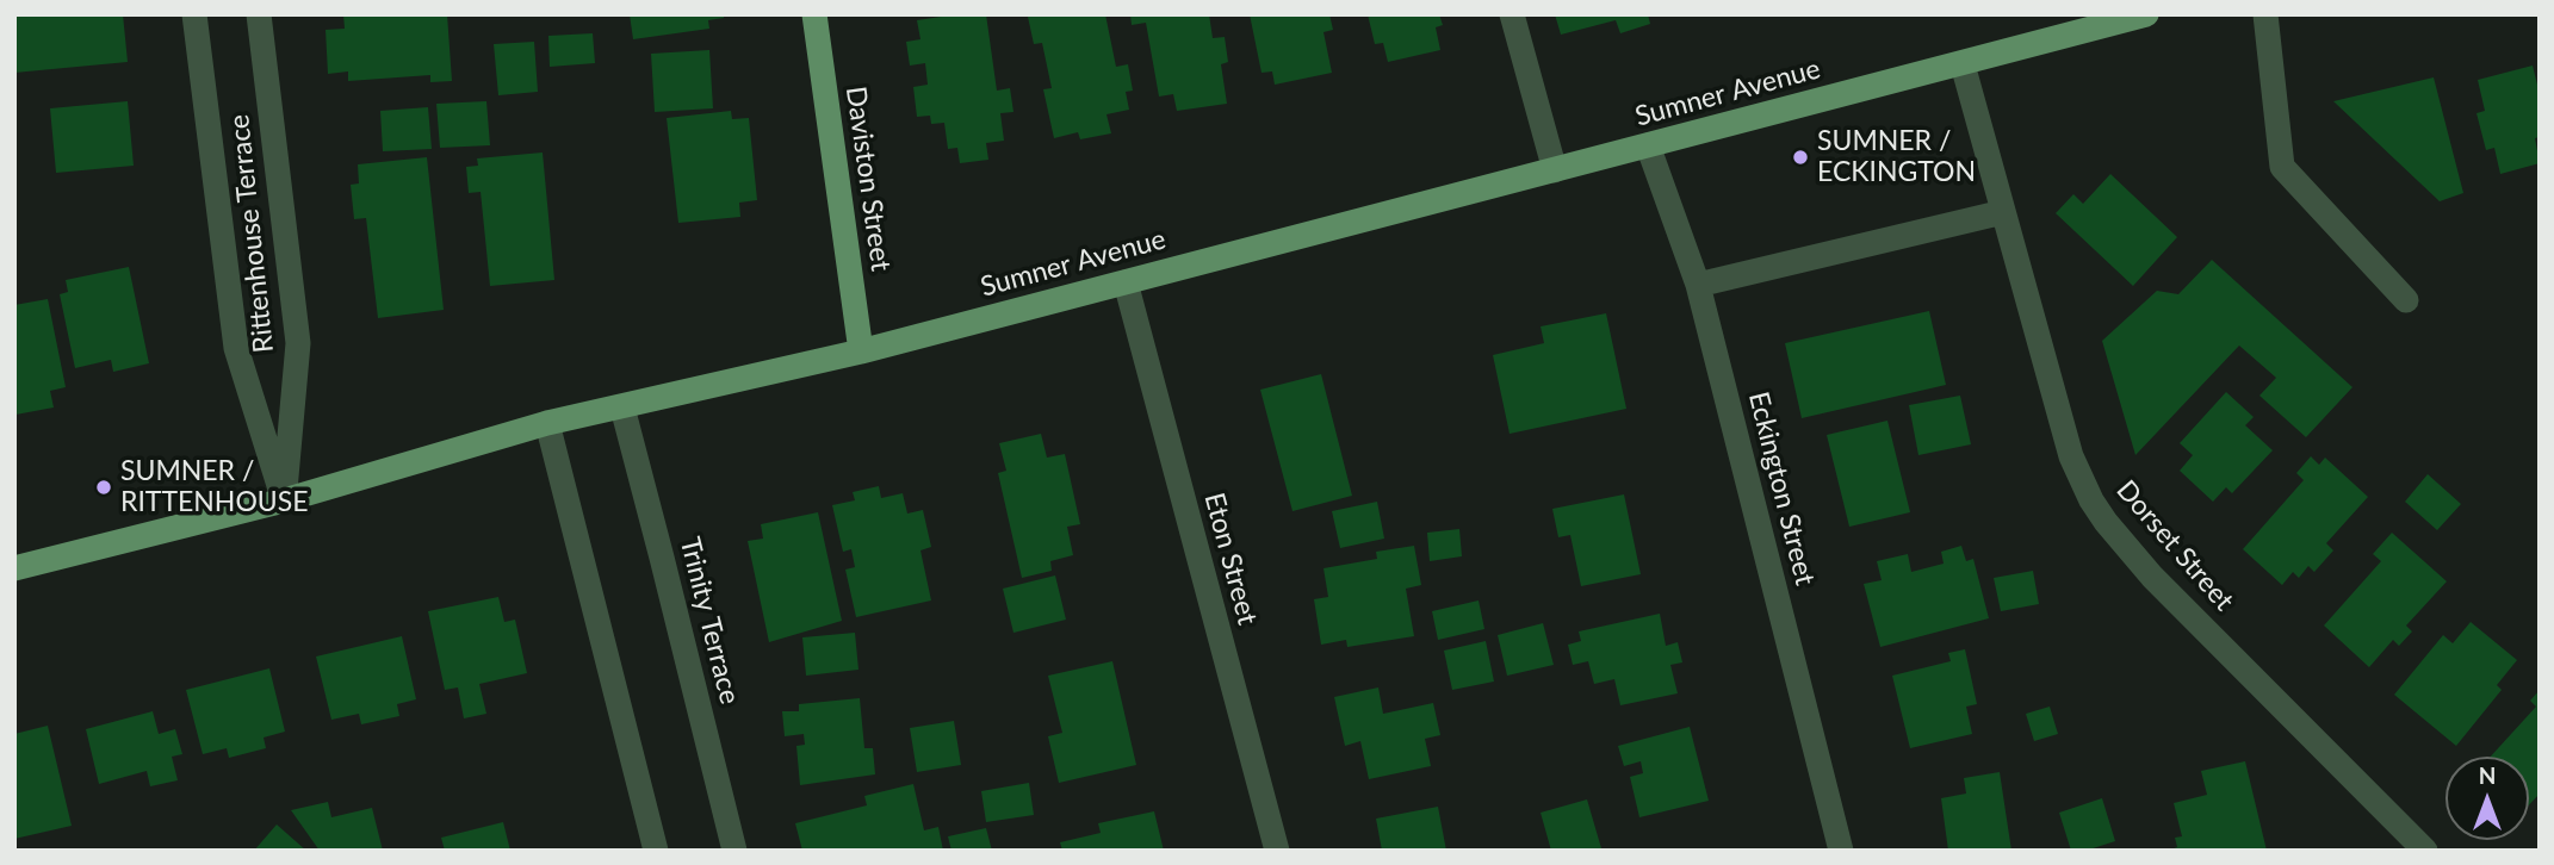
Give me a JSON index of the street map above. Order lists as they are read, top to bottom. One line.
{"streets":{"main road":["Sumner Avenue","Daviston Street"],"street":["Rittenhouse Terrace","Eckington Street","Dorset Street","Eton Street","Trinity Terrace"]},"crossings":[["Sumner Avenue","Daviston Street"],["Sumner Avenue","Rittenhouse Terrace"],["Sumner Avenue","Eckington Street"],["Sumner Avenue","Dorset Street"],["Sumner Avenue","Eton Street"],["Sumner Avenue","Trinity Terrace"]],"places":["SUMNER / ECKINGTON","SUMNER / RITTENHOUSE"],"north":"top"}
